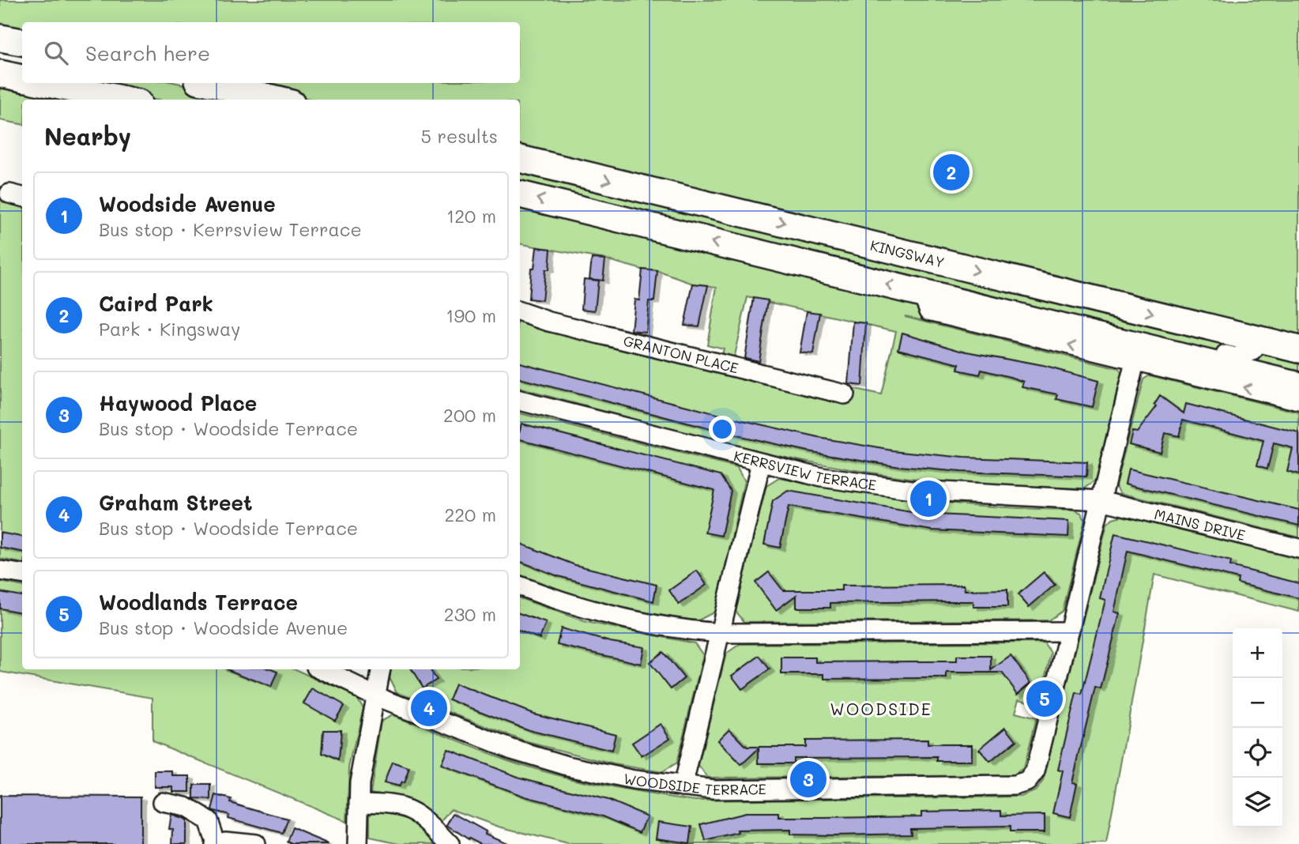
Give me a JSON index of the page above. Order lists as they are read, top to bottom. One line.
{"streets":{"highway":["KINGSWAY"],"street":["GRANTON PLACE","KERRSVIEW TERRACE","MAINS DRIVE","WOODSIDE TERRACE"]},"crossings":[["KERRSVIEW TERRACE","MAINS DRIVE"]],"districts":["WOODSIDE"],"page":{"search":"Search here","heading":["Nearby","5 results"],"pins":["2","1","5","4","3"],"list":[{"mark":"1","name":"Woodside Avenue","note":"Bus stop · Kerrsview Terrace","value":"120 m"},{"mark":"2","name":"Caird Park","note":"Park · Kingsway","value":"190 m"},{"mark":"3","name":"Haywood Place","note":"Bus stop · Woodside Terrace","value":"200 m"},{"mark":"4","name":"Graham Street","note":"Bus stop · Woodside Terrace","value":"220 m"},{"mark":"5","name":"Woodlands Terrace","note":"Bus stop · Woodside Avenue","value":"230 m"}],"map_buttons":["+","−"]}}
